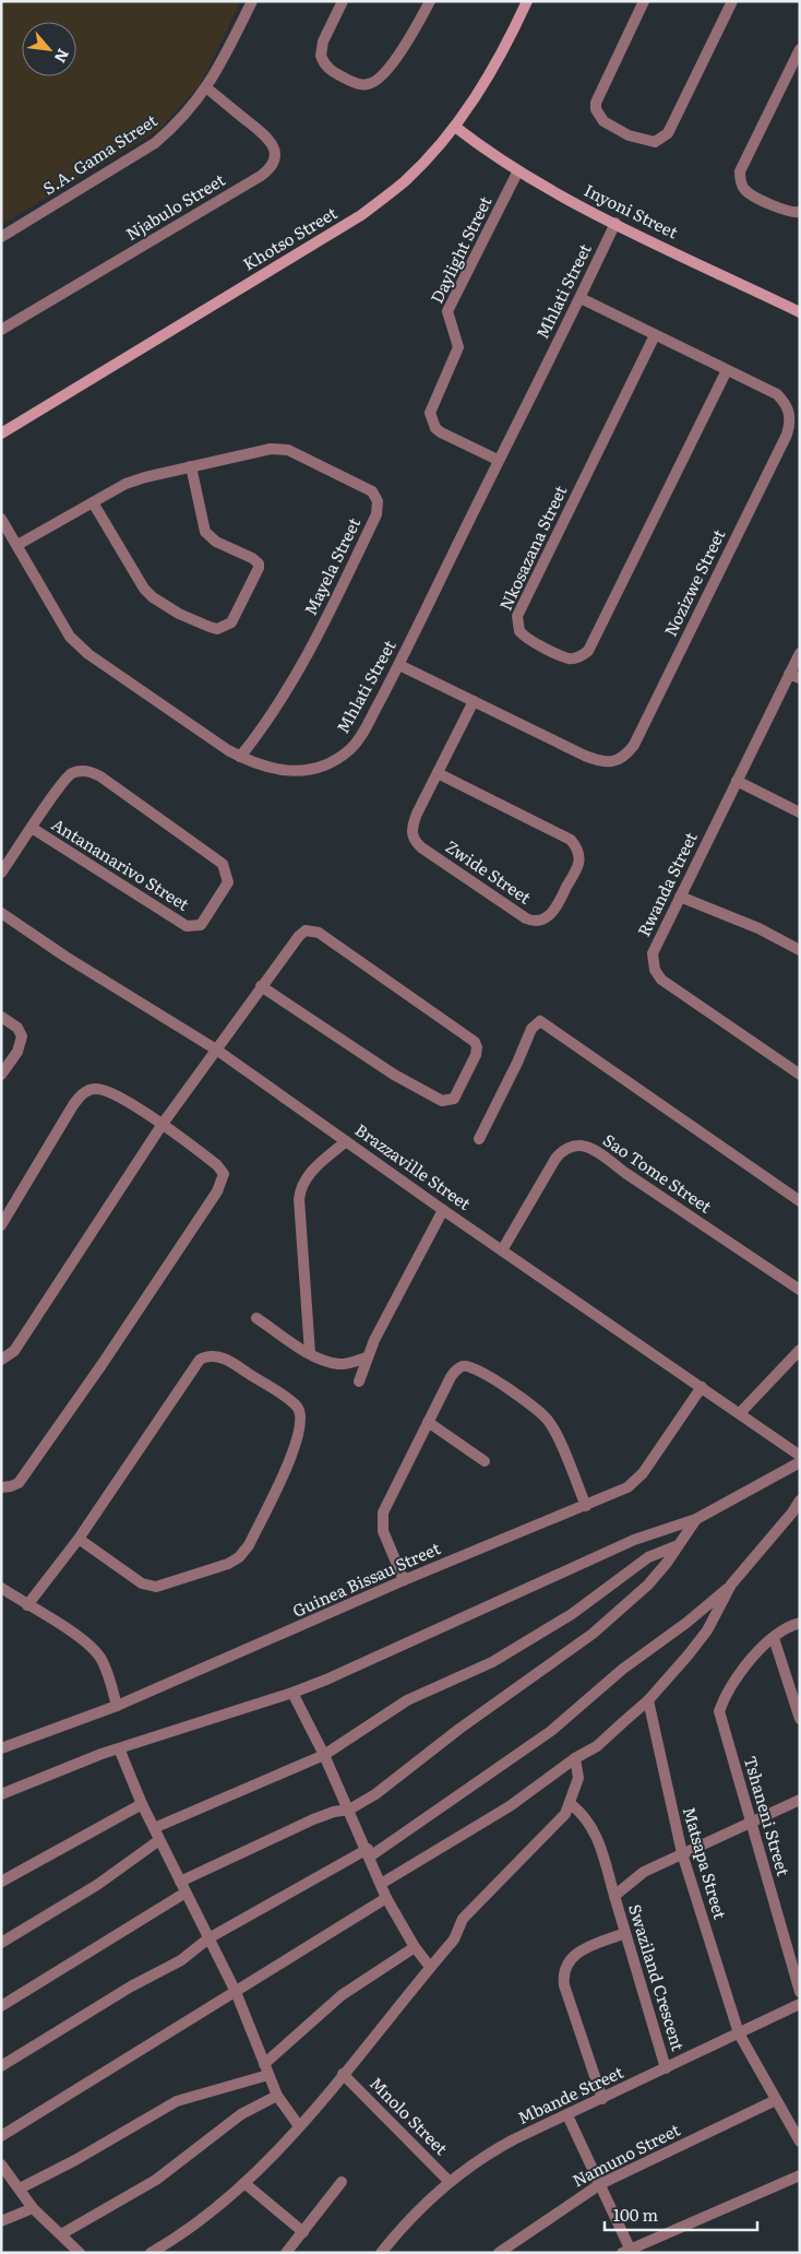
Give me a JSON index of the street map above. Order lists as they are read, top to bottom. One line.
{"streets":{"street":["S.A. Gama Street","Njabulo Street","Inyoni Street","Khotso Street","Daylight Street","Mhlati Street","Nkosazana Street","Mayela Street","Nozizwe Street","Antananarivo Street","Zwide Street","Rwanda Street","Brazzaville Street","Sao Tome Street","Guinea Bissau Street","Tshaneni Street","Matsapa Street","Swaziland Crescent","Mbande Street","Mnolo Street","Namuno Street"]},"crossings":[["S.A. Gama Street","Njabulo Street"],["Inyoni Street","Khotso Street"],["Inyoni Street","Daylight Street"],["Inyoni Street","Mhlati Street"],["Daylight Street","Mhlati Street"],["Mhlati Street","Mayela Street"],["Mhlati Street","Nozizwe Street"],["Nkosazana Street","Nozizwe Street"],["Nozizwe Street","Zwide Street"],["Brazzaville Street","Sao Tome Street"],["Brazzaville Street","Guinea Bissau Street"],["Tshaneni Street","Swaziland Crescent"],["Matsapa Street","Swaziland Crescent"],["Matsapa Street","Mbande Street"],["Matsapa Street","Namuno Street"],["Swaziland Crescent","Mbande Street"],["Mbande Street","Mnolo Street"]],"scale_bar":"100 m","north":"bottom right"}
